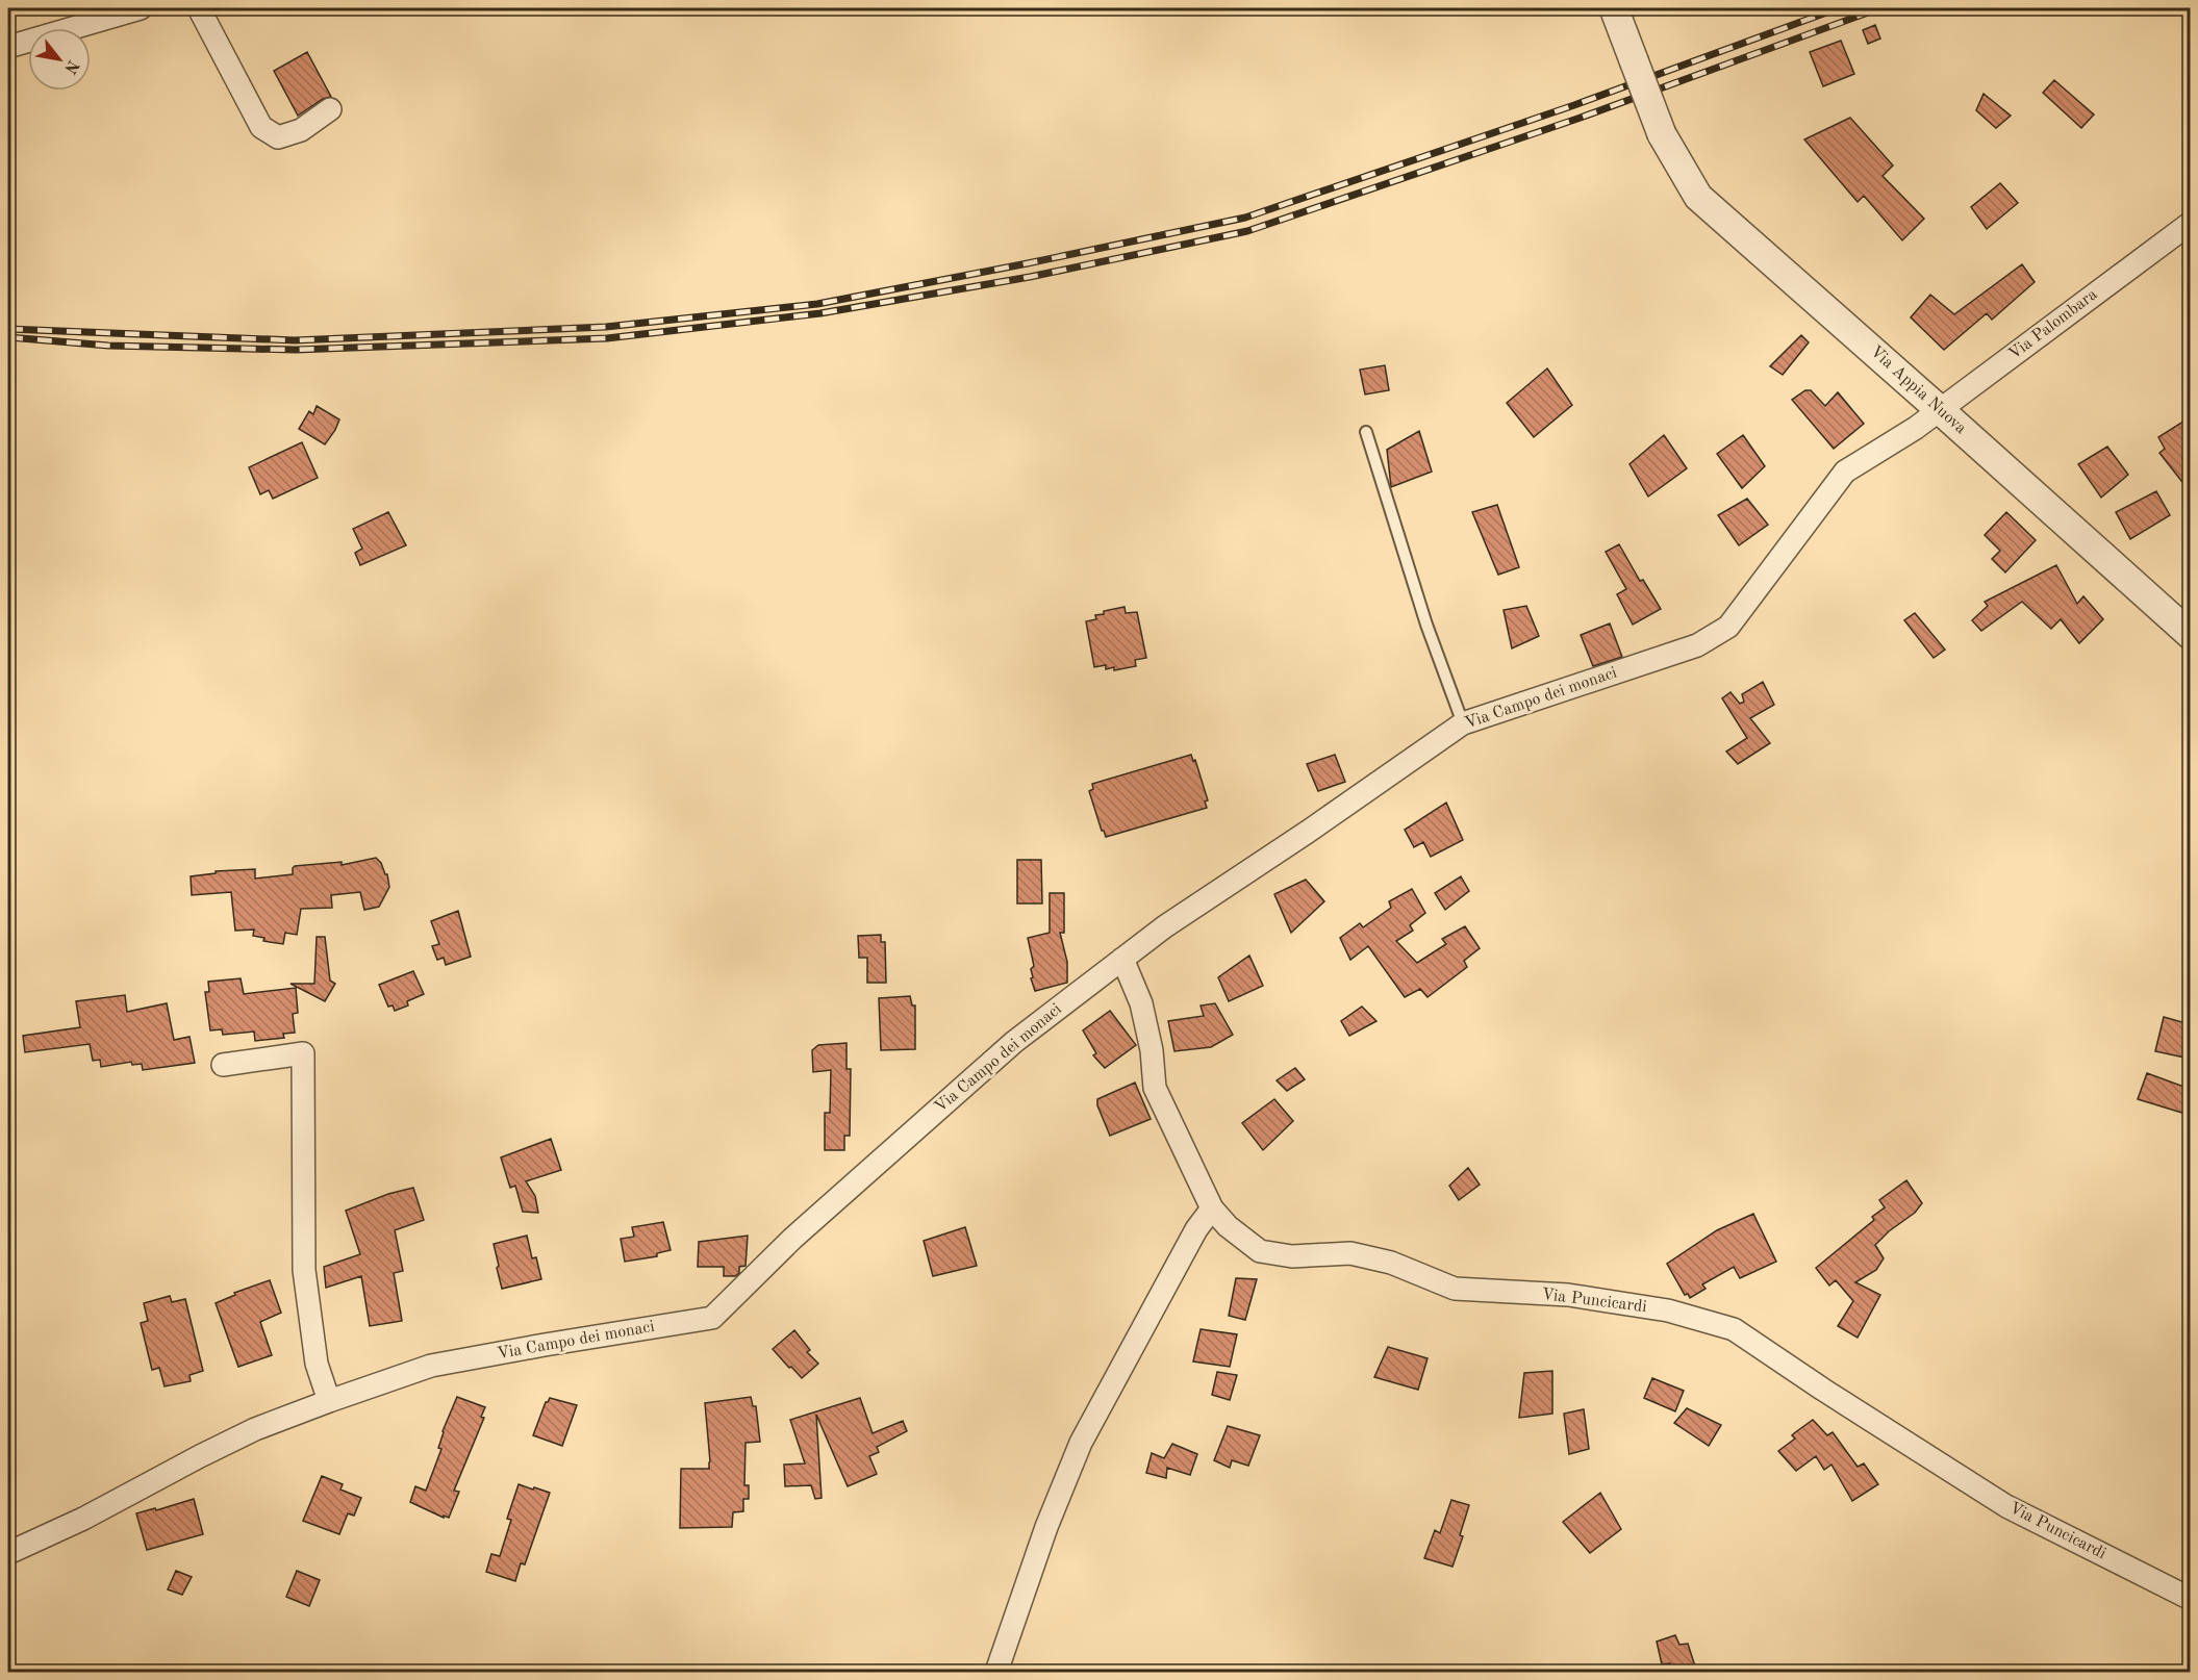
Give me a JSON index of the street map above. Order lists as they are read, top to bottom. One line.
{"streets":{"street":["Via Palombara","Via Appia Nuova","Via Campo dei monaci","Via Puncicardi"]},"crossings":[["Via Palombara","Via Appia Nuova"],["Via Palombara","Via Campo dei monaci"],["Via Campo dei monaci","Via Puncicardi"]],"north":"bottom right"}
